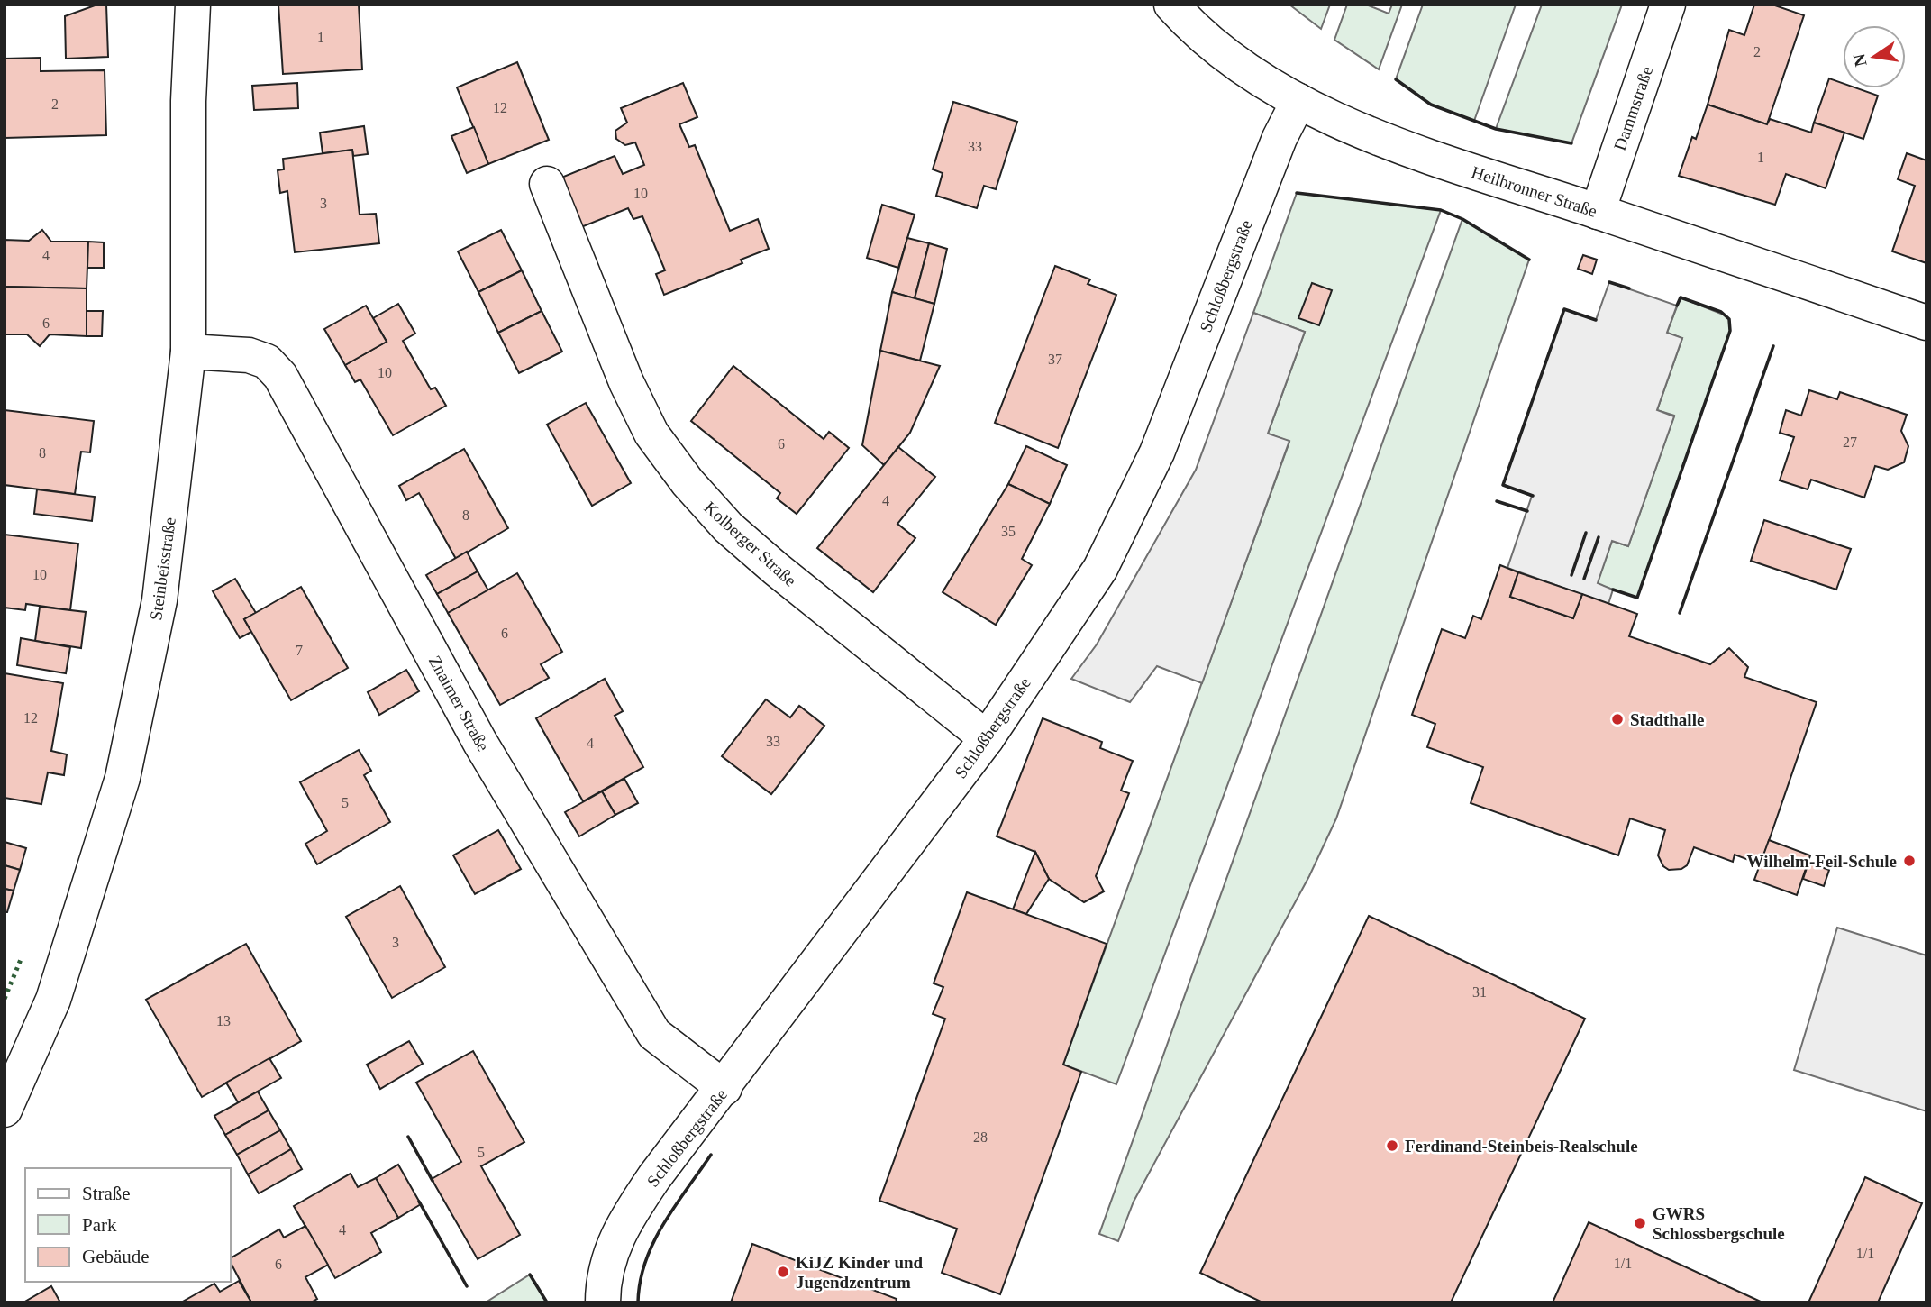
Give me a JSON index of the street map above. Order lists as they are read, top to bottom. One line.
{"streets":{"street":["Dammstraße","Heilbronner Straße","Schloßbergstraße","Kolberger Straße","Steinbeisstraße","Znaimer Straße"]},"crossings":[["Dammstraße","Heilbronner Straße"],["Heilbronner Straße","Schloßbergstraße"],["Schloßbergstraße","Kolberger Straße"],["Schloßbergstraße","Znaimer Straße"],["Steinbeisstraße","Znaimer Straße"]],"places":["Stadthalle","Wilhelm-Feil-Schule","Ferdinand-Steinbeis-Realschule","GWRS Schlossbergschule","KiJZ Kinder und Jugendzentrum"],"house_numbers":["1","2","2","12","33","1","10","3","4","6","37","10","27","6","8","4","8","35","10","6","7","12","33","4","5","3","31","13","28","5","4","1/1","1/1","6"],"legend":["Straße","Park","Gebäude"],"north":"left"}
